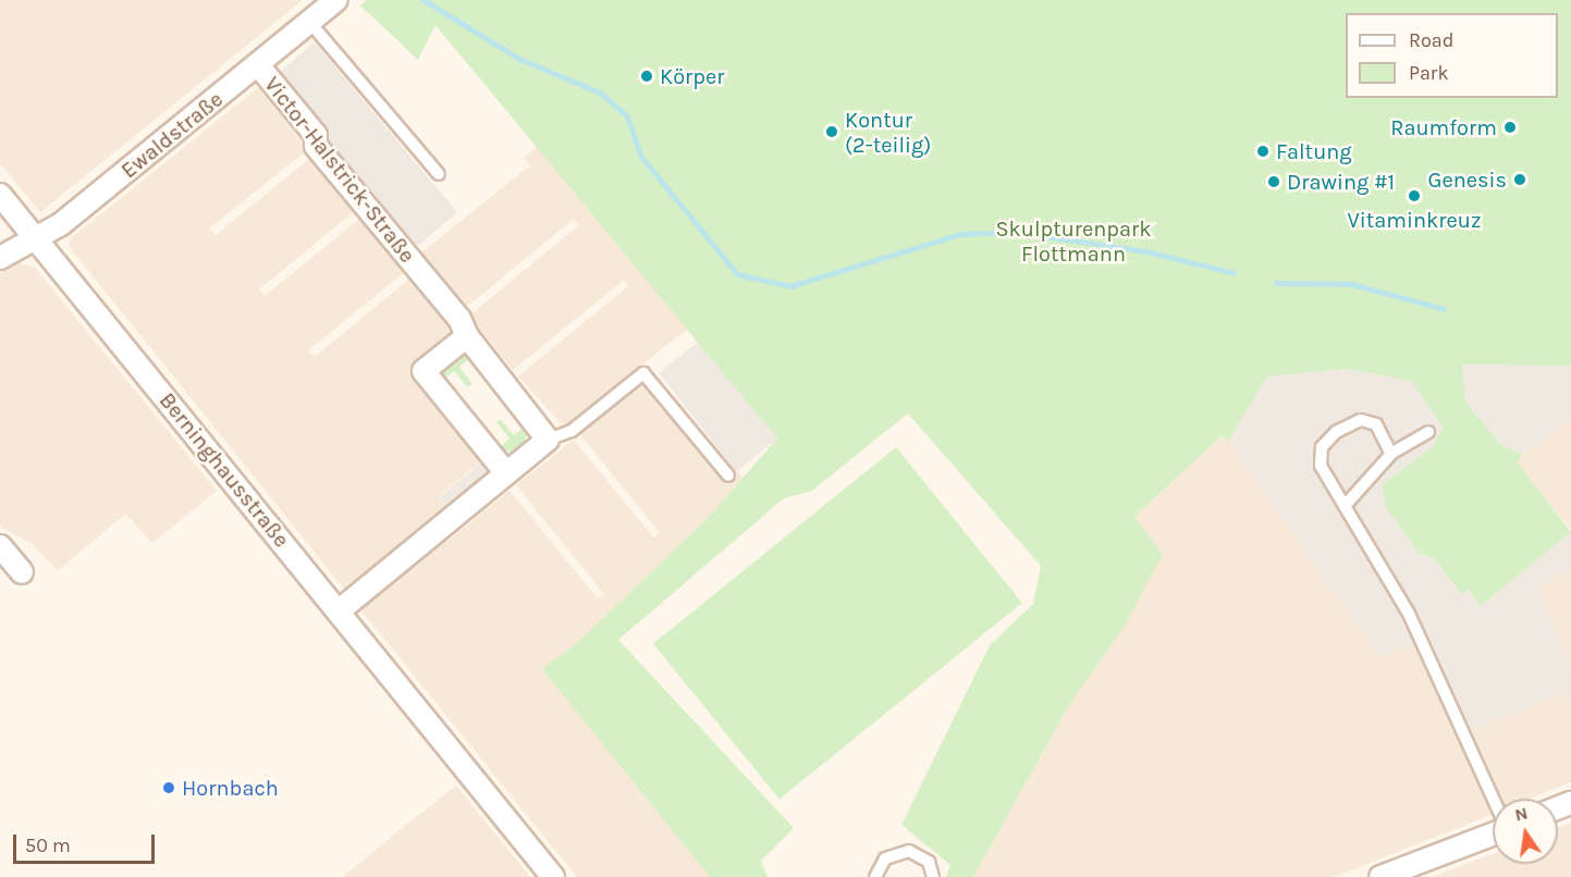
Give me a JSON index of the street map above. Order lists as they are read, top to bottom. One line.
{"streets":{"street":["Ewaldstraße","Victor-Halstrick-Straße","Berninghausstraße"]},"crossings":[["Ewaldstraße","Victor-Halstrick-Straße"],["Ewaldstraße","Berninghausstraße"]],"parks":["Skulpturenpark Flottmann"],"places":["Körper","Raumform","Kontur (2-teilig)","Faltung","Genesis","Drawing #1","Vitaminkreuz","Hornbach"],"legend":["Road","Park"],"scale_bar":"50 m","north":"top"}
